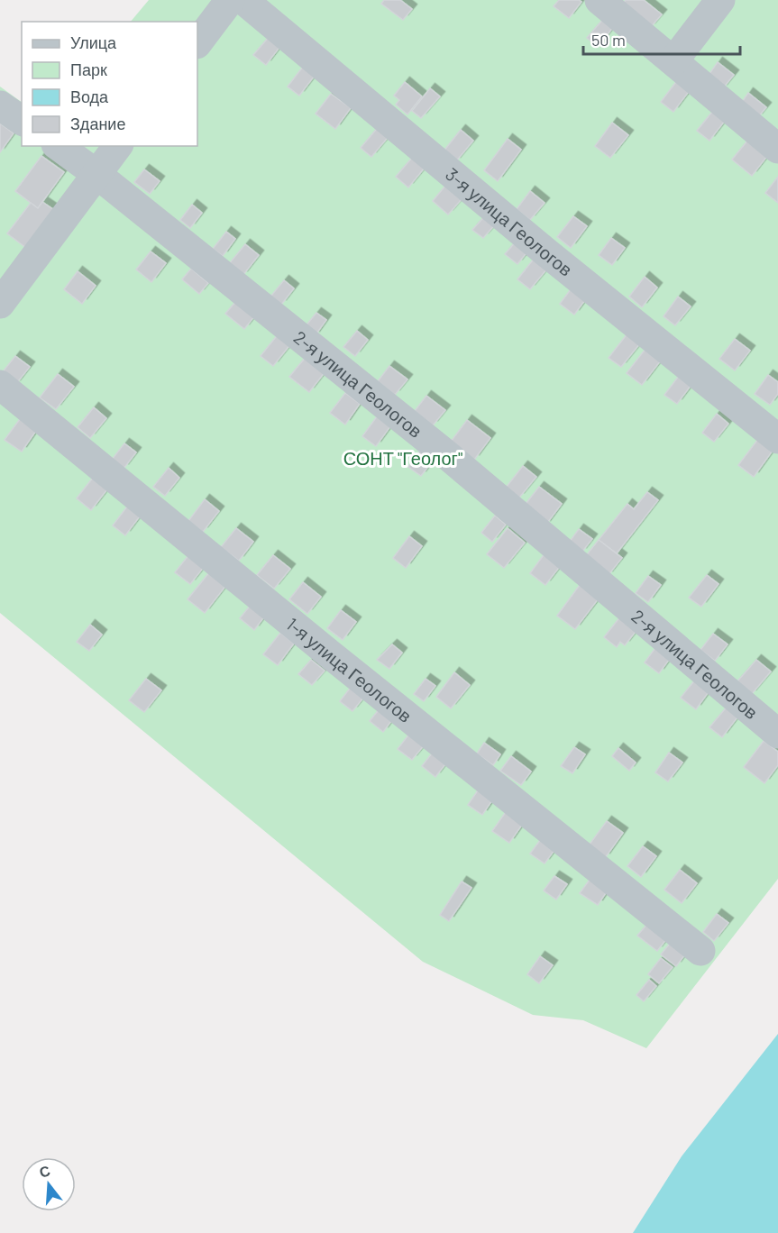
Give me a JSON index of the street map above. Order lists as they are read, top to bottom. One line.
{"streets":{"street":["3-я улица Геологов","2-я улица Геологов","1-я улица Геологов"]},"parks":["СОНТ \"Геолог\""],"legend":["Улица","Парк","Вода","Здание"],"scale_bar":"50 m","north":"top"}
